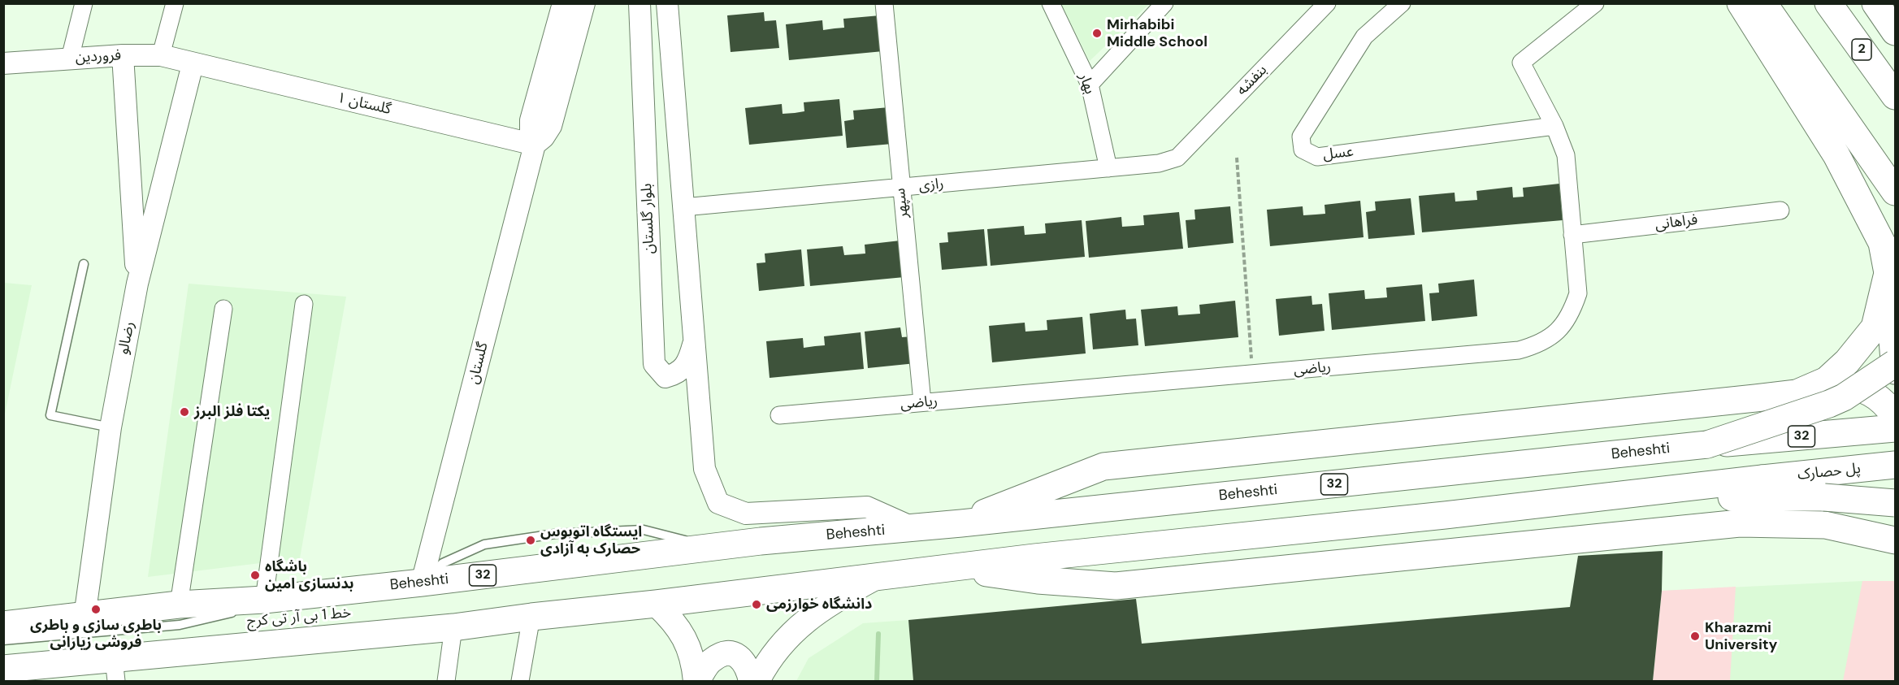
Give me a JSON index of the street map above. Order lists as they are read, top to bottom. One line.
{"streets":{"main road":["2","32","Beheshti","پل حصارک"],"street":["فروردین","بنفشه","بهار","گلستان ۱","عسل","رازی","سپهر","بلوار گلستان","فراهانی","رضالو","گلستان","ریاضی"],"lane":["خط 1 بی آر تی کرج"]},"crossings":[["فروردین","گلستان ۱"],["فروردین","رضالو"],["بنفشه","رازی"],["بهار","رازی"],["گلستان ۱","رضالو"],["گلستان ۱","گلستان"],["عسل","ریاضی"],["رازی","سپهر"],["رازی","بلوار گلستان"],["سپهر","ریاضی"],["بلوار گلستان","Beheshti"],["فراهانی","ریاضی"],["رضالو","Beheshti"],["گلستان","Beheshti"],["32","Beheshti"],["Beheshti","خط 1 بی آر تی کرج"]],"places":["Mirhabibi Middle School","یکتا فلز البرز","ایستگاه اتوبوس حصارک به آزادی","باشگاه بدنسازی امین","دانشگاه خوارزمی","باطری سازی و باطری فروشی زیارانی","Kharazmi University"]}
